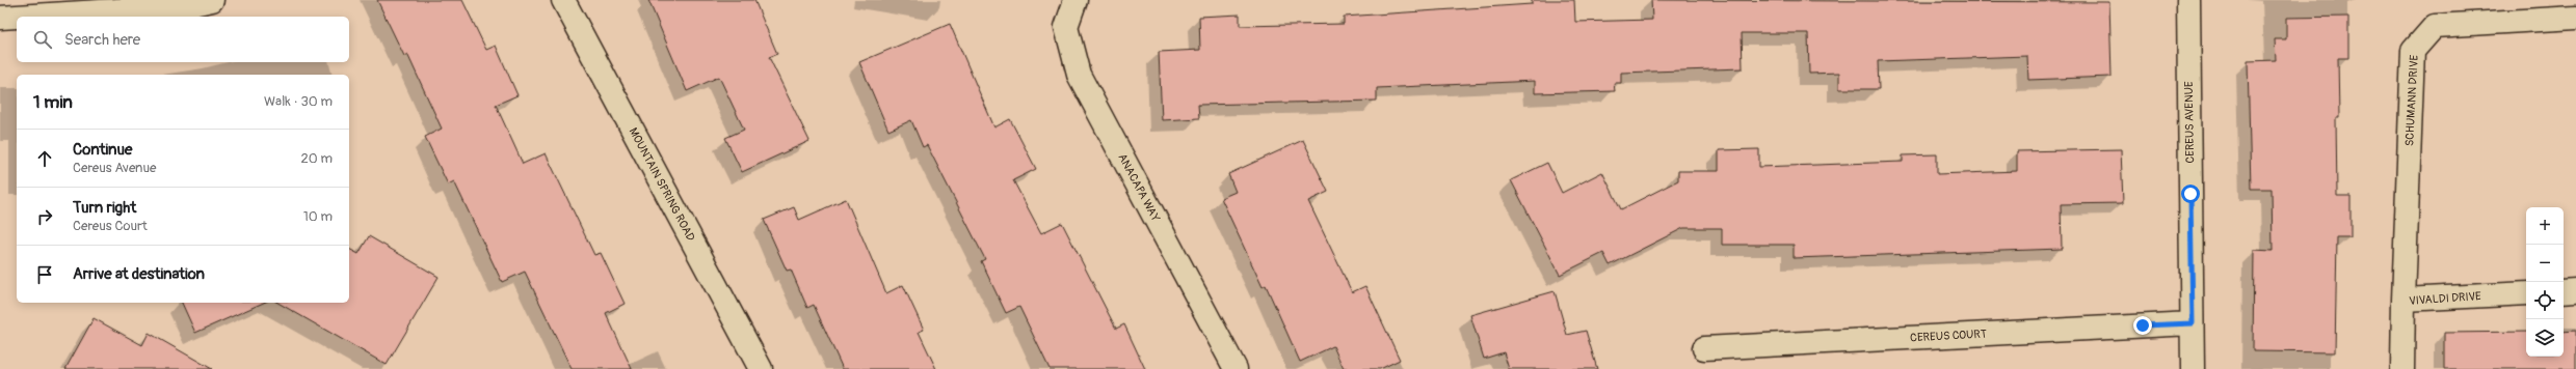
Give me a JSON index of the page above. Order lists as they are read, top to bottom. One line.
{"streets":{"street":["SCHUMANN DRIVE","CEREUS AVENUE","MOUNTAIN SPRING ROAD","ANACAPA WAY","VIVALDI DRIVE","CEREUS COURT"]},"crossings":[["SCHUMANN DRIVE","VIVALDI DRIVE"],["CEREUS AVENUE","CEREUS COURT"]],"page":{"search":"Search here","heading":["1 min","Walk · 30 m"],"list":[["Continue","Cereus Avenue","20 m"],["Turn right","Cereus Court","10 m"],"Arrive at destination"],"map_buttons":["+","−"]}}
